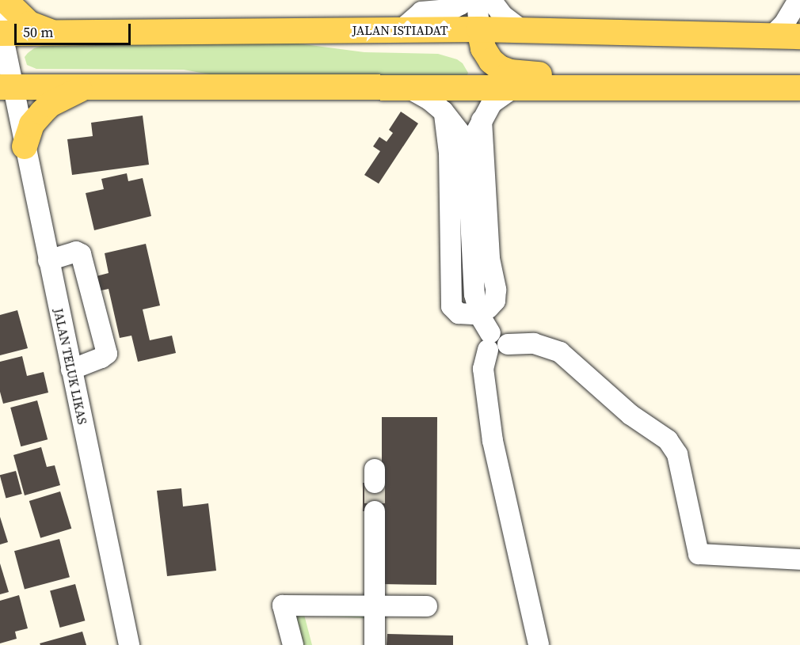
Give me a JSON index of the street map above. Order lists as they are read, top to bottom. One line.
{"streets":{"main road":["JALAN ISTIADAT"],"street":["JALAN TELUK LIKAS"]},"crossings":[["JALAN ISTIADAT","JALAN TELUK LIKAS"]],"scale_bar":"50 m"}
